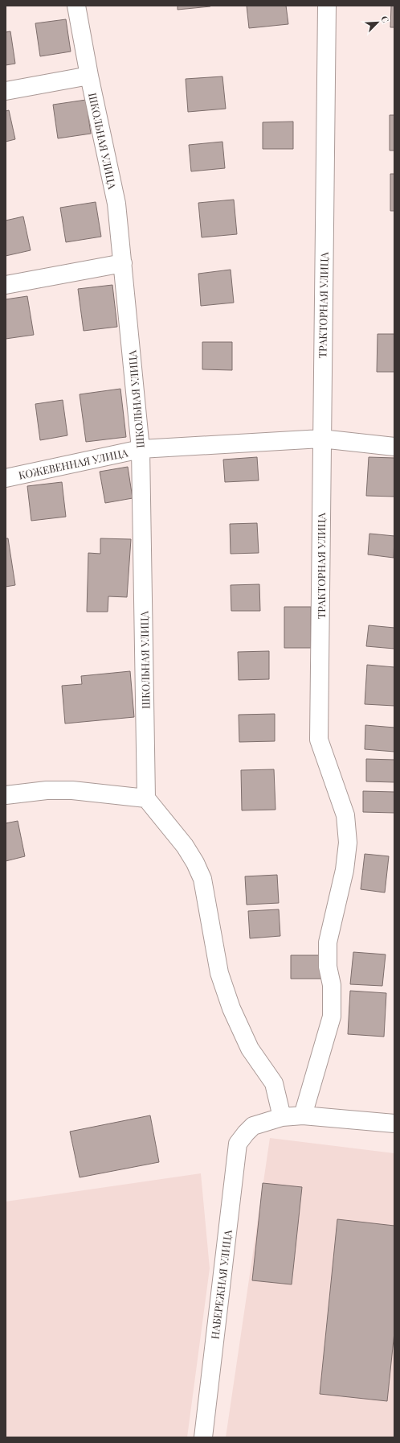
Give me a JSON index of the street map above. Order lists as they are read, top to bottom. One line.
{"streets":{"street":["ШКОЛЬНАЯ УЛИЦА","ТРАКТОРНАЯ УЛИЦА","КОЖЕВЕННАЯ УЛИЦА","НАБЕРЕЖНАЯ УЛИЦА"]},"crossings":[["ШКОЛЬНАЯ УЛИЦА","КОЖЕВЕННАЯ УЛИЦА"],["ТРАКТОРНАЯ УЛИЦА","КОЖЕВЕННАЯ УЛИЦА"]],"north":"top right"}
